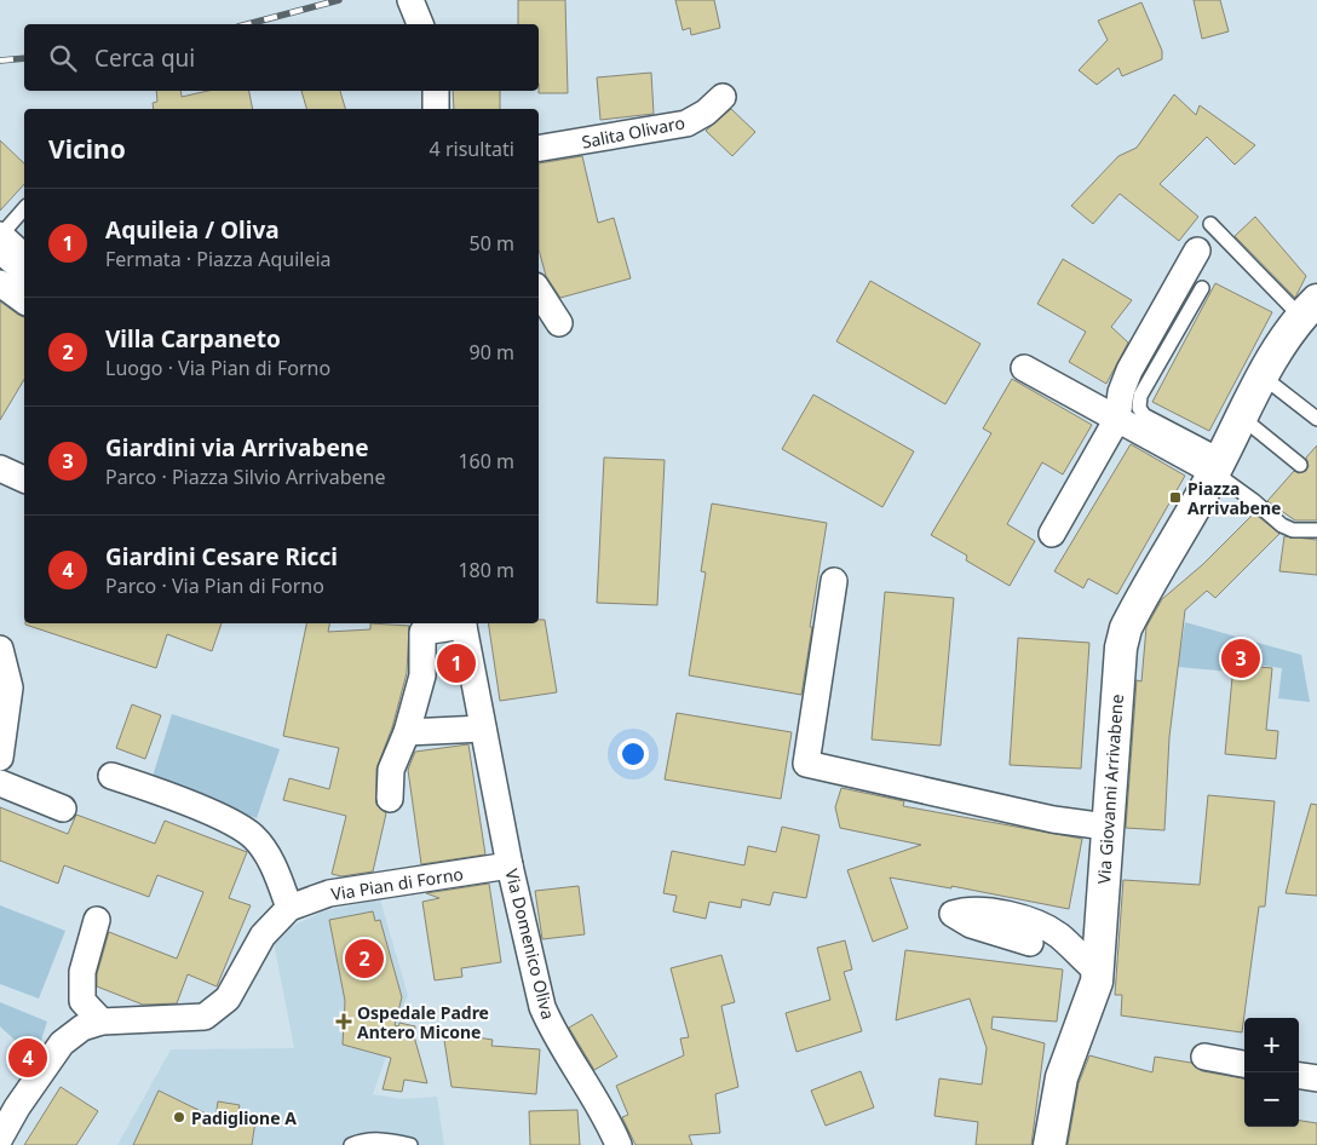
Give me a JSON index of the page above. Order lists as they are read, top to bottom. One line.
{"streets":{"street":["Salita Olivaro","Via Giovanni Arrivabene","Via Pian di Forno","Via Domenico Oliva"]},"crossings":[["Via Pian di Forno","Via Domenico Oliva"]],"places":{"transit":["Piazza Arrivabene"],"health":["Ospedale Padre Antero Micone"],"other":["Padiglione A"]},"page":{"search":"Cerca qui","heading":["Vicino","4 risultati"],"list":[{"mark":"1","name":"Aquileia / Oliva","note":"Fermata · Piazza Aquileia","value":"50 m"},{"mark":"2","name":"Villa Carpaneto","note":"Luogo · Via Pian di Forno","value":"90 m"},{"mark":"3","name":"Giardini via Arrivabene","note":"Parco · Piazza Silvio Arrivabene","value":"160 m"},{"mark":"4","name":"Giardini Cesare Ricci","note":"Parco · Via Pian di Forno","value":"180 m"}],"pins":["3","1","2","4"],"map_buttons":["+","−"]}}
